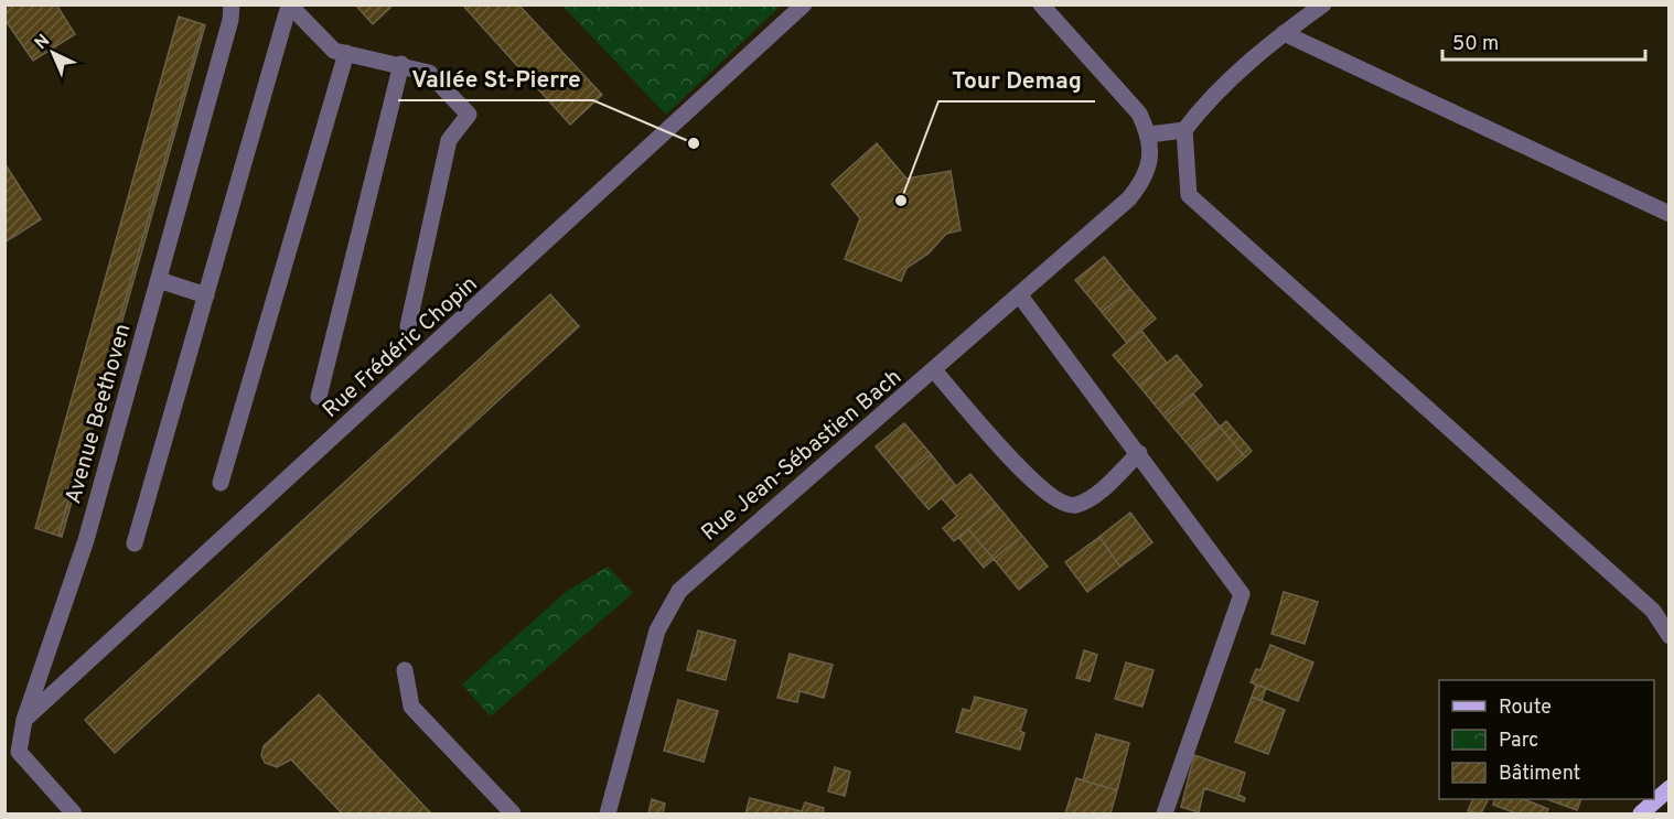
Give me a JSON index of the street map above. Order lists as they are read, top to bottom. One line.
{"streets":{"street":["Rue Frédéric Chopin","Avenue Beethoven","Rue Jean-Sébastien Bach"]},"crossings":[["Rue Frédéric Chopin","Avenue Beethoven"]],"places":["Vallée St-Pierre","Tour Demag"],"legend":["Route","Parc","Bâtiment"],"scale_bar":"50 m","north":"top left"}
